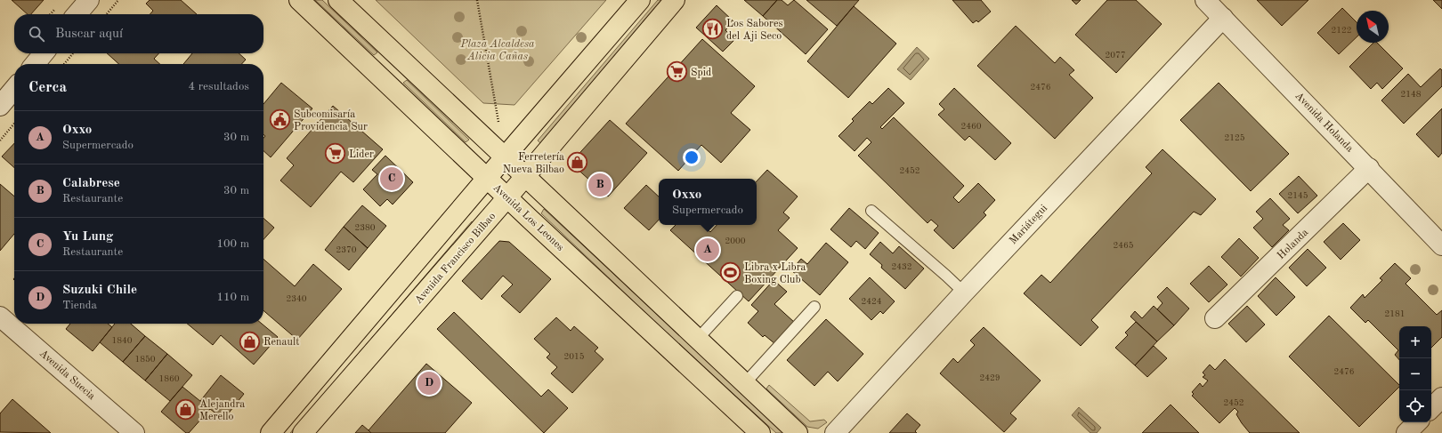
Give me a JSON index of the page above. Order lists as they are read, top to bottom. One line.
{"streets":{"main road":["Avenida Los Leones","Avenida Francisco Bilbao"],"street":["Avenida Holanda","Mariátegui","Holanda","Avenida Suecia"]},"crossings":[["Avenida Holanda","Mariátegui"],["Avenida Holanda","Holanda"],["Avenida Los Leones","Avenida Francisco Bilbao"]],"parks":["Plaza Alcaldesa Alicia Cañas"],"places":{"restaurant":["Los Sabores del Aji Seco"],"supermarket":["Spid","Lider"],"public building":["Subcomisaría Providencia Sur"],"shop":["Ferretería Nueva Bilbao","Renault","Alejandra Merello"],"sports":["Libra x Libra Boxing Club"]},"house_numbers":["2122","2077","2476","2148","2460","2125","2452","2145","2380","2000","2465","2370","2432","2340","2424","2181","1840","2015","1850","2476","2429","1860","2452"],"north":"top left","page":{"search":"Buscar aquí","heading":["Cerca","4 resultados"],"list":[{"mark":"A","name":"Oxxo","note":"Supermercado","value":"30 m"},{"mark":"B","name":"Calabrese","note":"Restaurante","value":"30 m"},{"mark":"C","name":"Yu Lung","note":"Restaurante","value":"100 m"},{"mark":"D","name":"Suzuki Chile","note":"Tienda","value":"110 m"}],"pins":["C","B","A","D"],"popup":["Oxxo","Supermercado"],"map_buttons":["+","−"]}}
